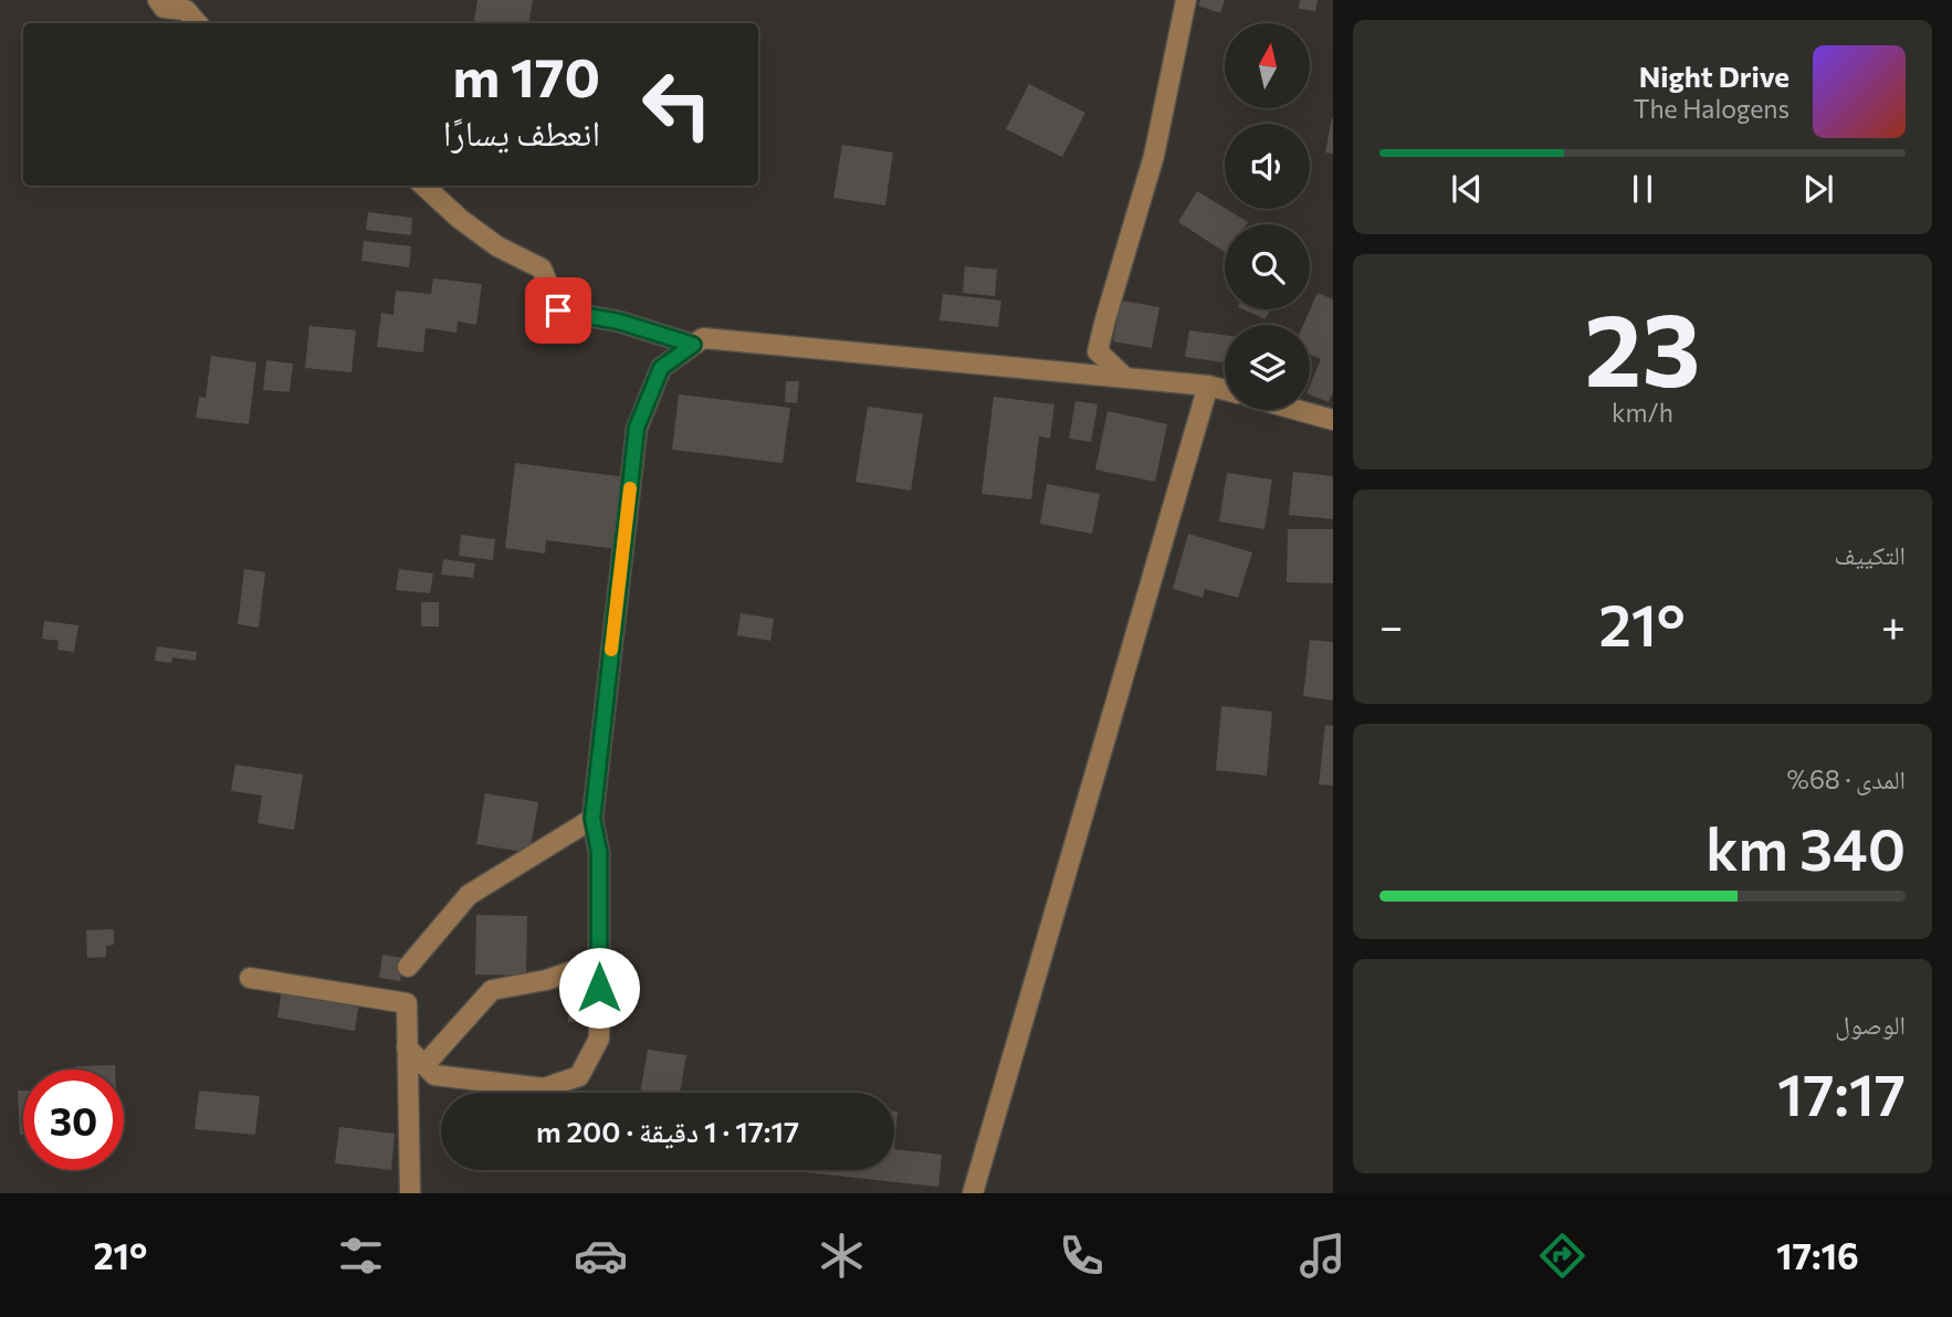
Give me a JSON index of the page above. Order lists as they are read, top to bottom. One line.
{"north":"top","page":{"turn":["170 m","انعطف يسارًا"],"song":["Night Drive","The Halogens"],"tile":[["23","km/h"],"التكييف",["المدى · 68%","340 km"],["الوصول","17:17"]],"heat":["−","21°","+"],"limit":"30","trip":"17:17 · 1 دقيقة · 200 m","tabs":["17:16","21°"]}}
